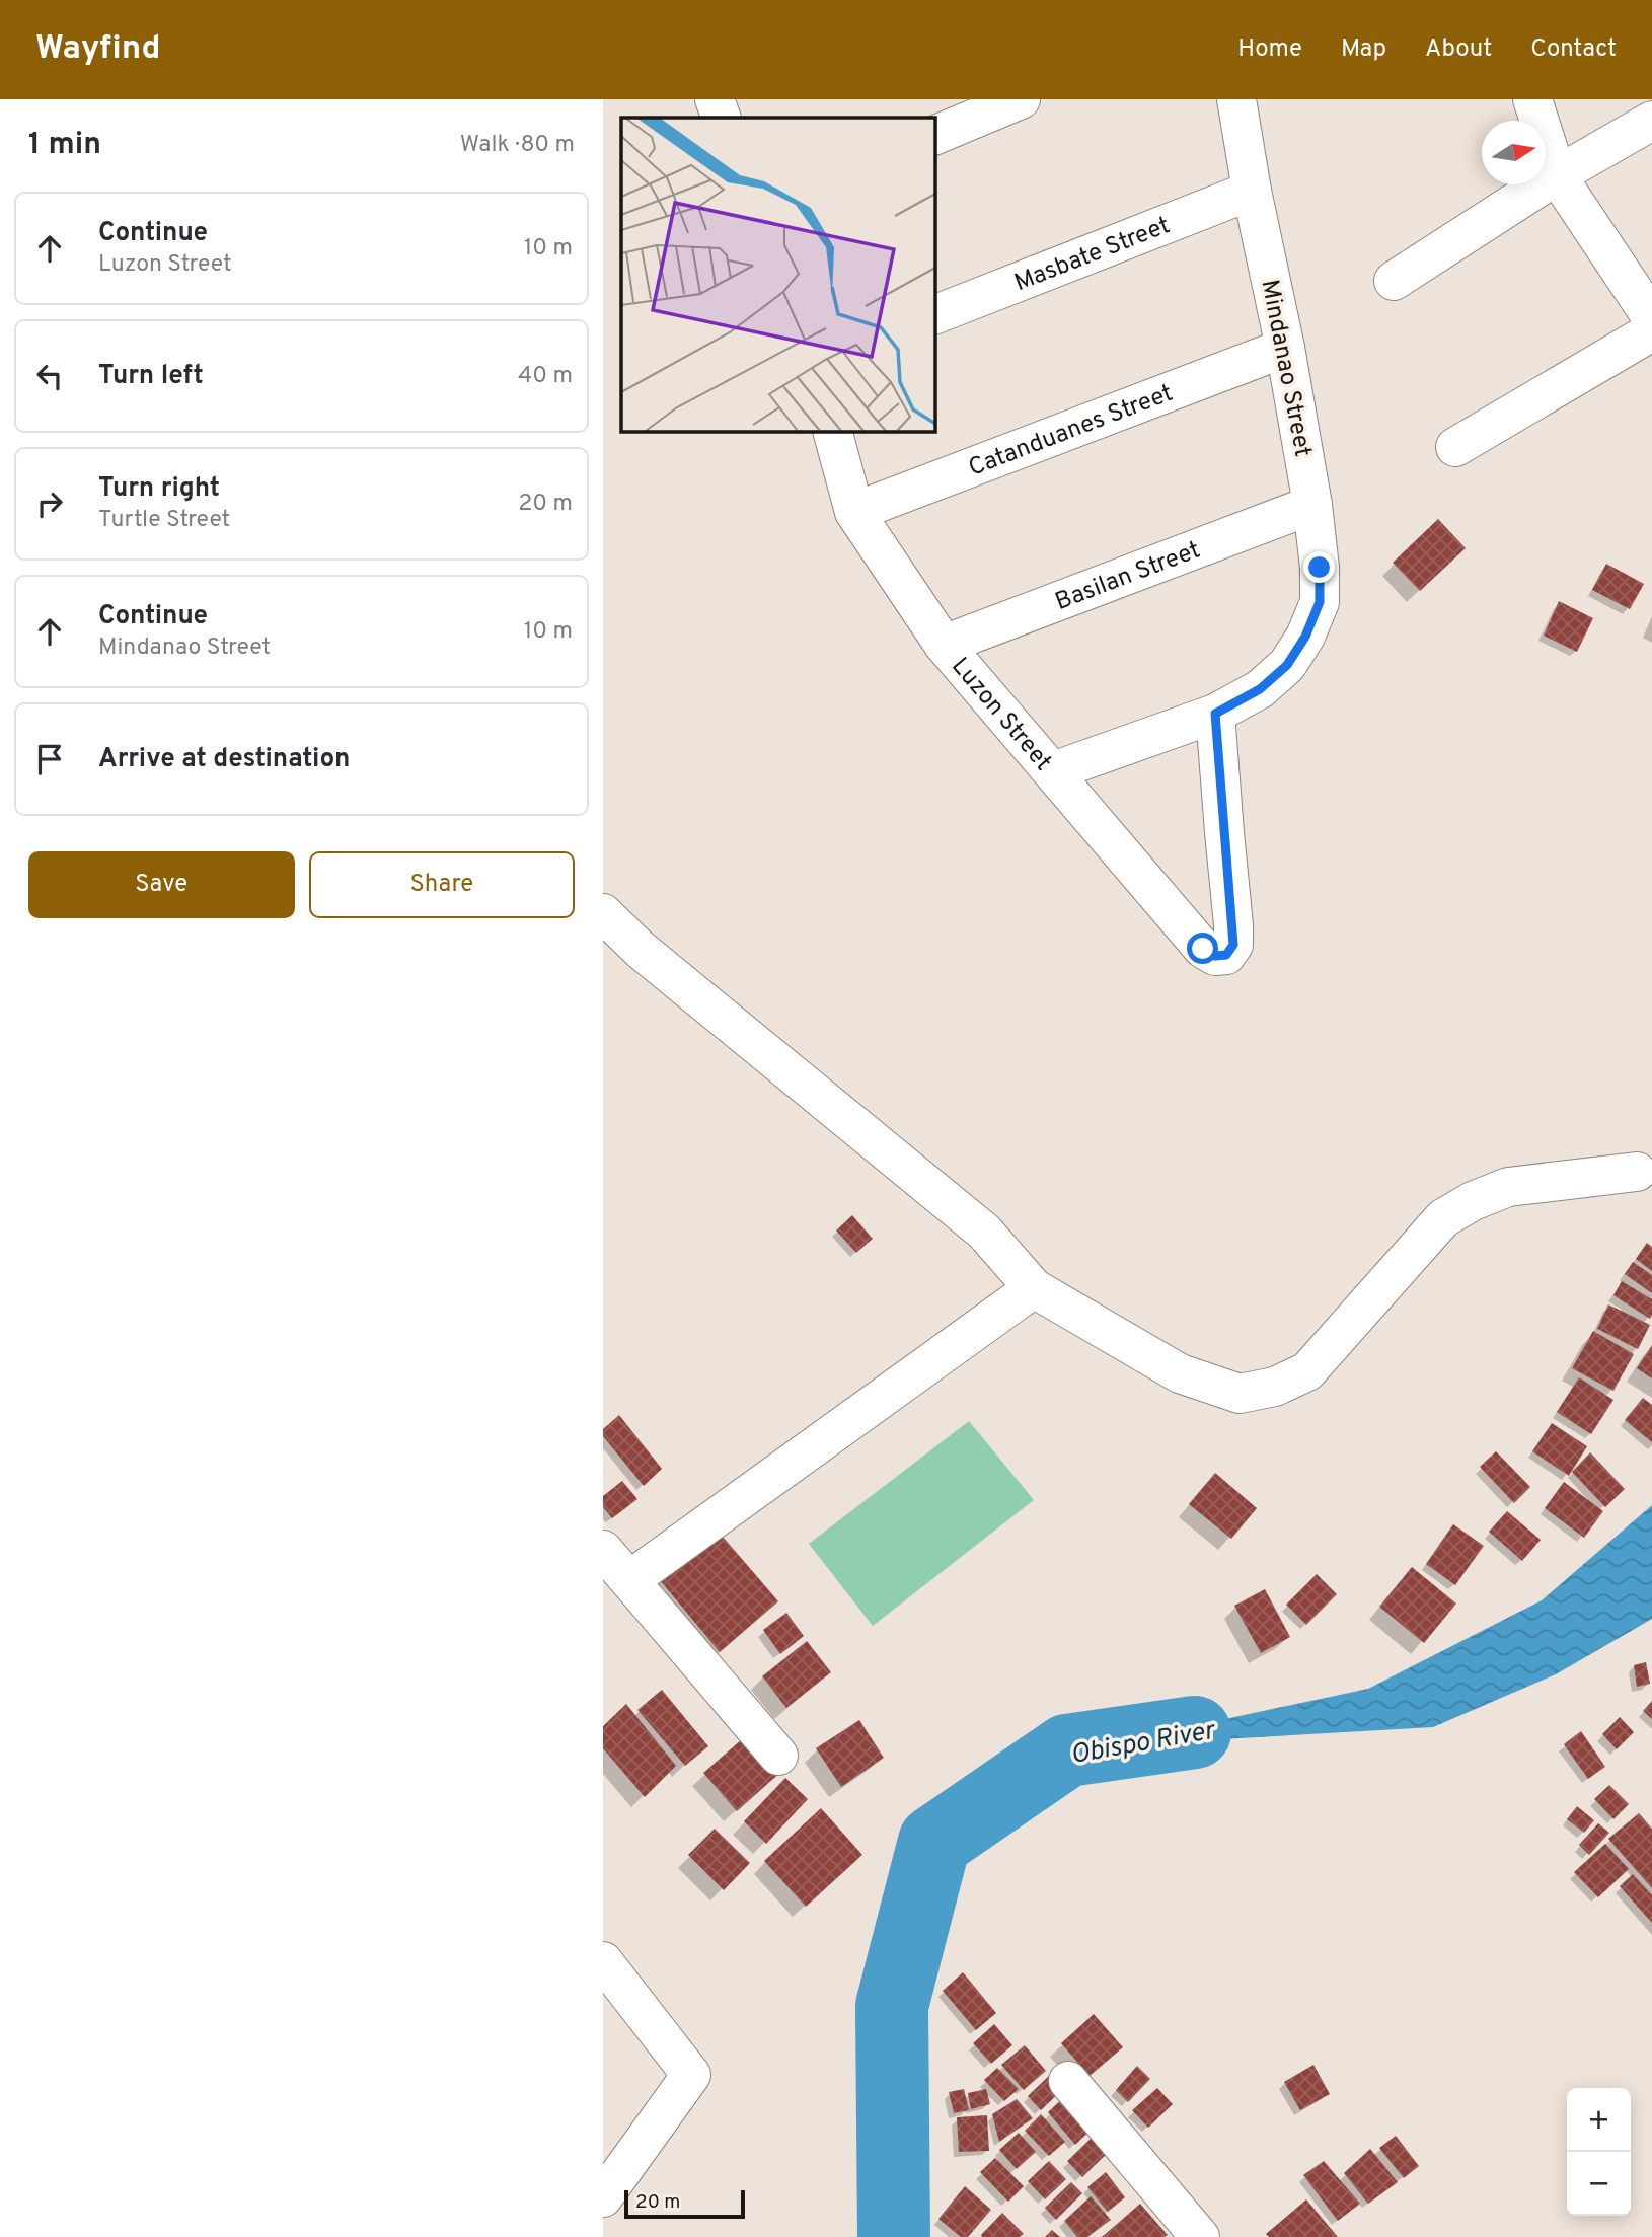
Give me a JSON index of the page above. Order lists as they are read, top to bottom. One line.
{"streets":{"street":["Masbate Street","Mindanao Street","Catanduanes Street","Basilan Street","Luzon Street"]},"crossings":[["Masbate Street","Mindanao Street"],["Mindanao Street","Catanduanes Street"],["Mindanao Street","Basilan Street"],["Mindanao Street","Luzon Street"],["Catanduanes Street","Luzon Street"],["Basilan Street","Luzon Street"]],"water":["Obispo River"],"scale_bar":"20 m","north":"right","page":{"header":"Wayfind","nav":["Home","Map","About","Contact"],"heading":["1 min","Walk · 80 m"],"list":[["Continue","Luzon Street","10 m"],["Turn left","40 m"],["Turn right","Turtle Street","20 m"],["Continue","Mindanao Street","10 m"],"Arrive at destination"],"buttons":["Save","Share"],"map_buttons":["+","−"],"scale":"20 m"}}
